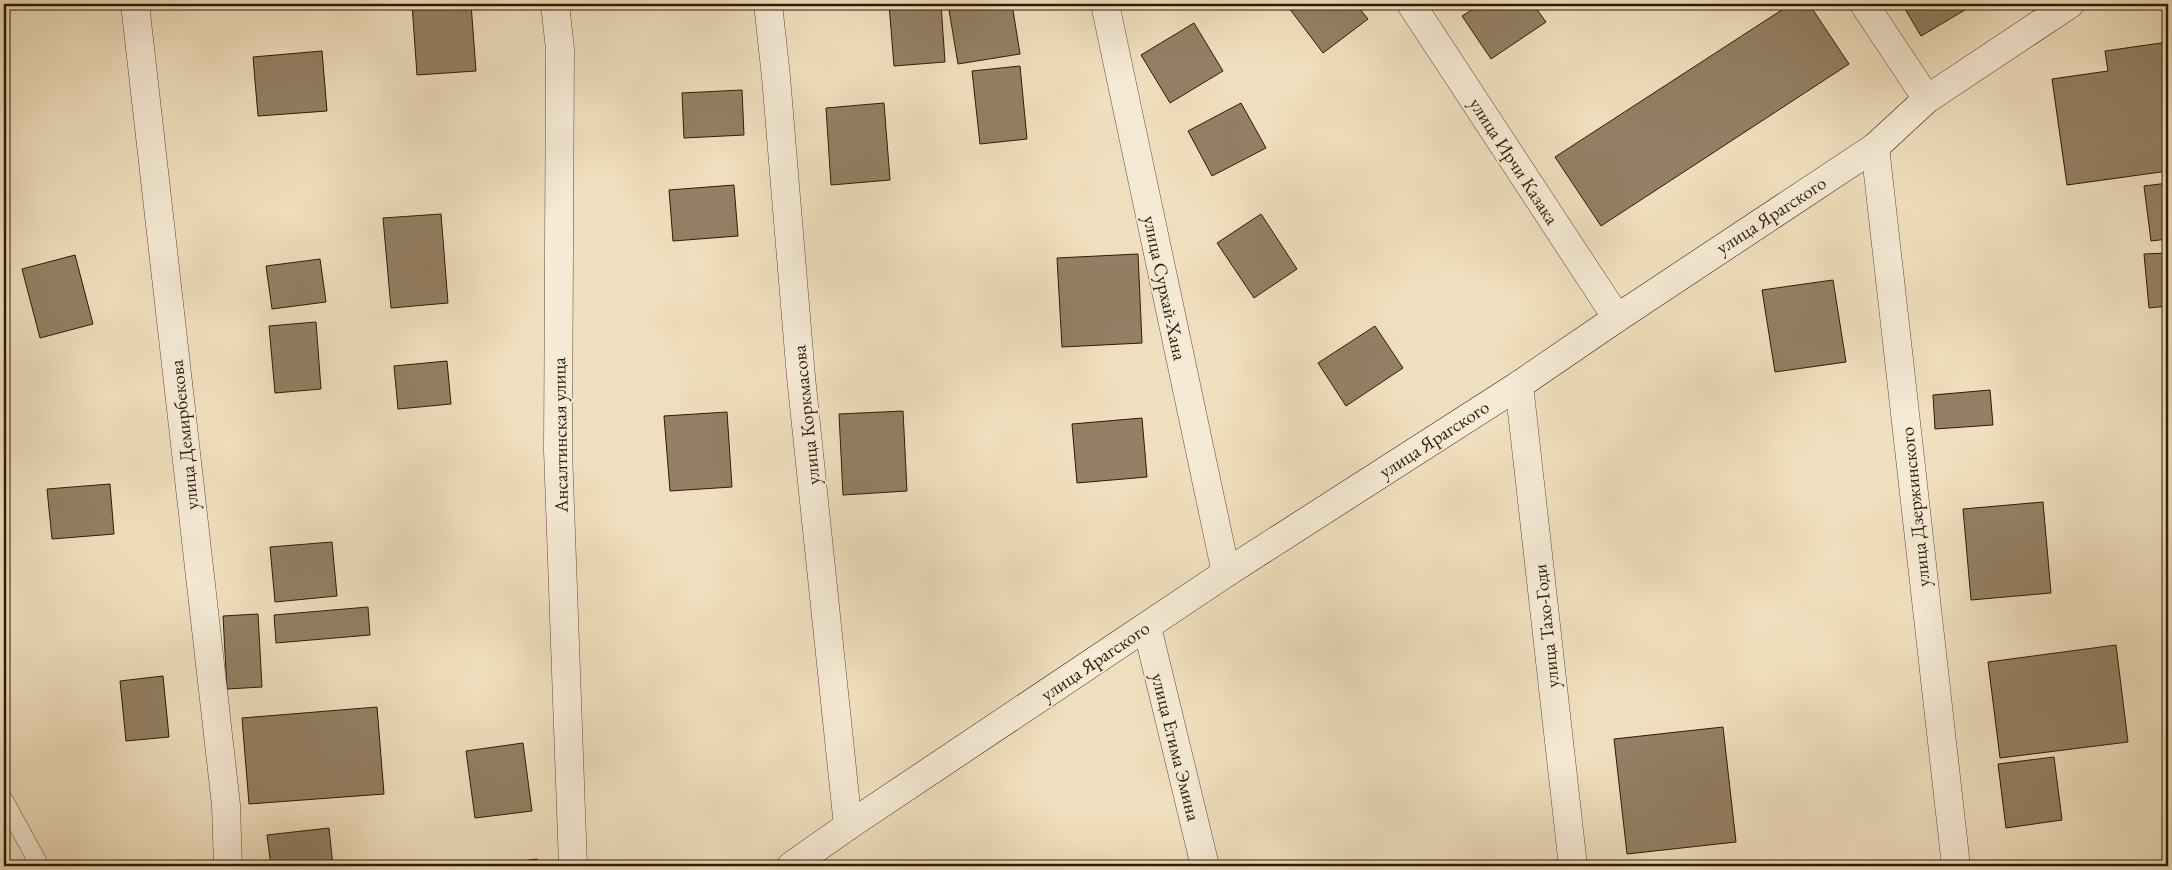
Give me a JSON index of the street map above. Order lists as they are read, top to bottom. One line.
{"streets":{"street":["улица Ирчи Казака","улица Ярагского","улица Сурхай-Хана","улица Коркмасова","улица Демирбекова","Ансалтинская улица","улица Дзержинского","улица Тахо-Годи","улица Етима Эмина"]},"crossings":[["улица Ирчи Казака","улица Ярагского"],["улица Ярагского","улица Сурхай-Хана"],["улица Ярагского","улица Коркмасова"],["улица Ярагского","улица Дзержинского"],["улица Ярагского","улица Тахо-Годи"],["улица Ярагского","улица Етима Эмина"]]}
